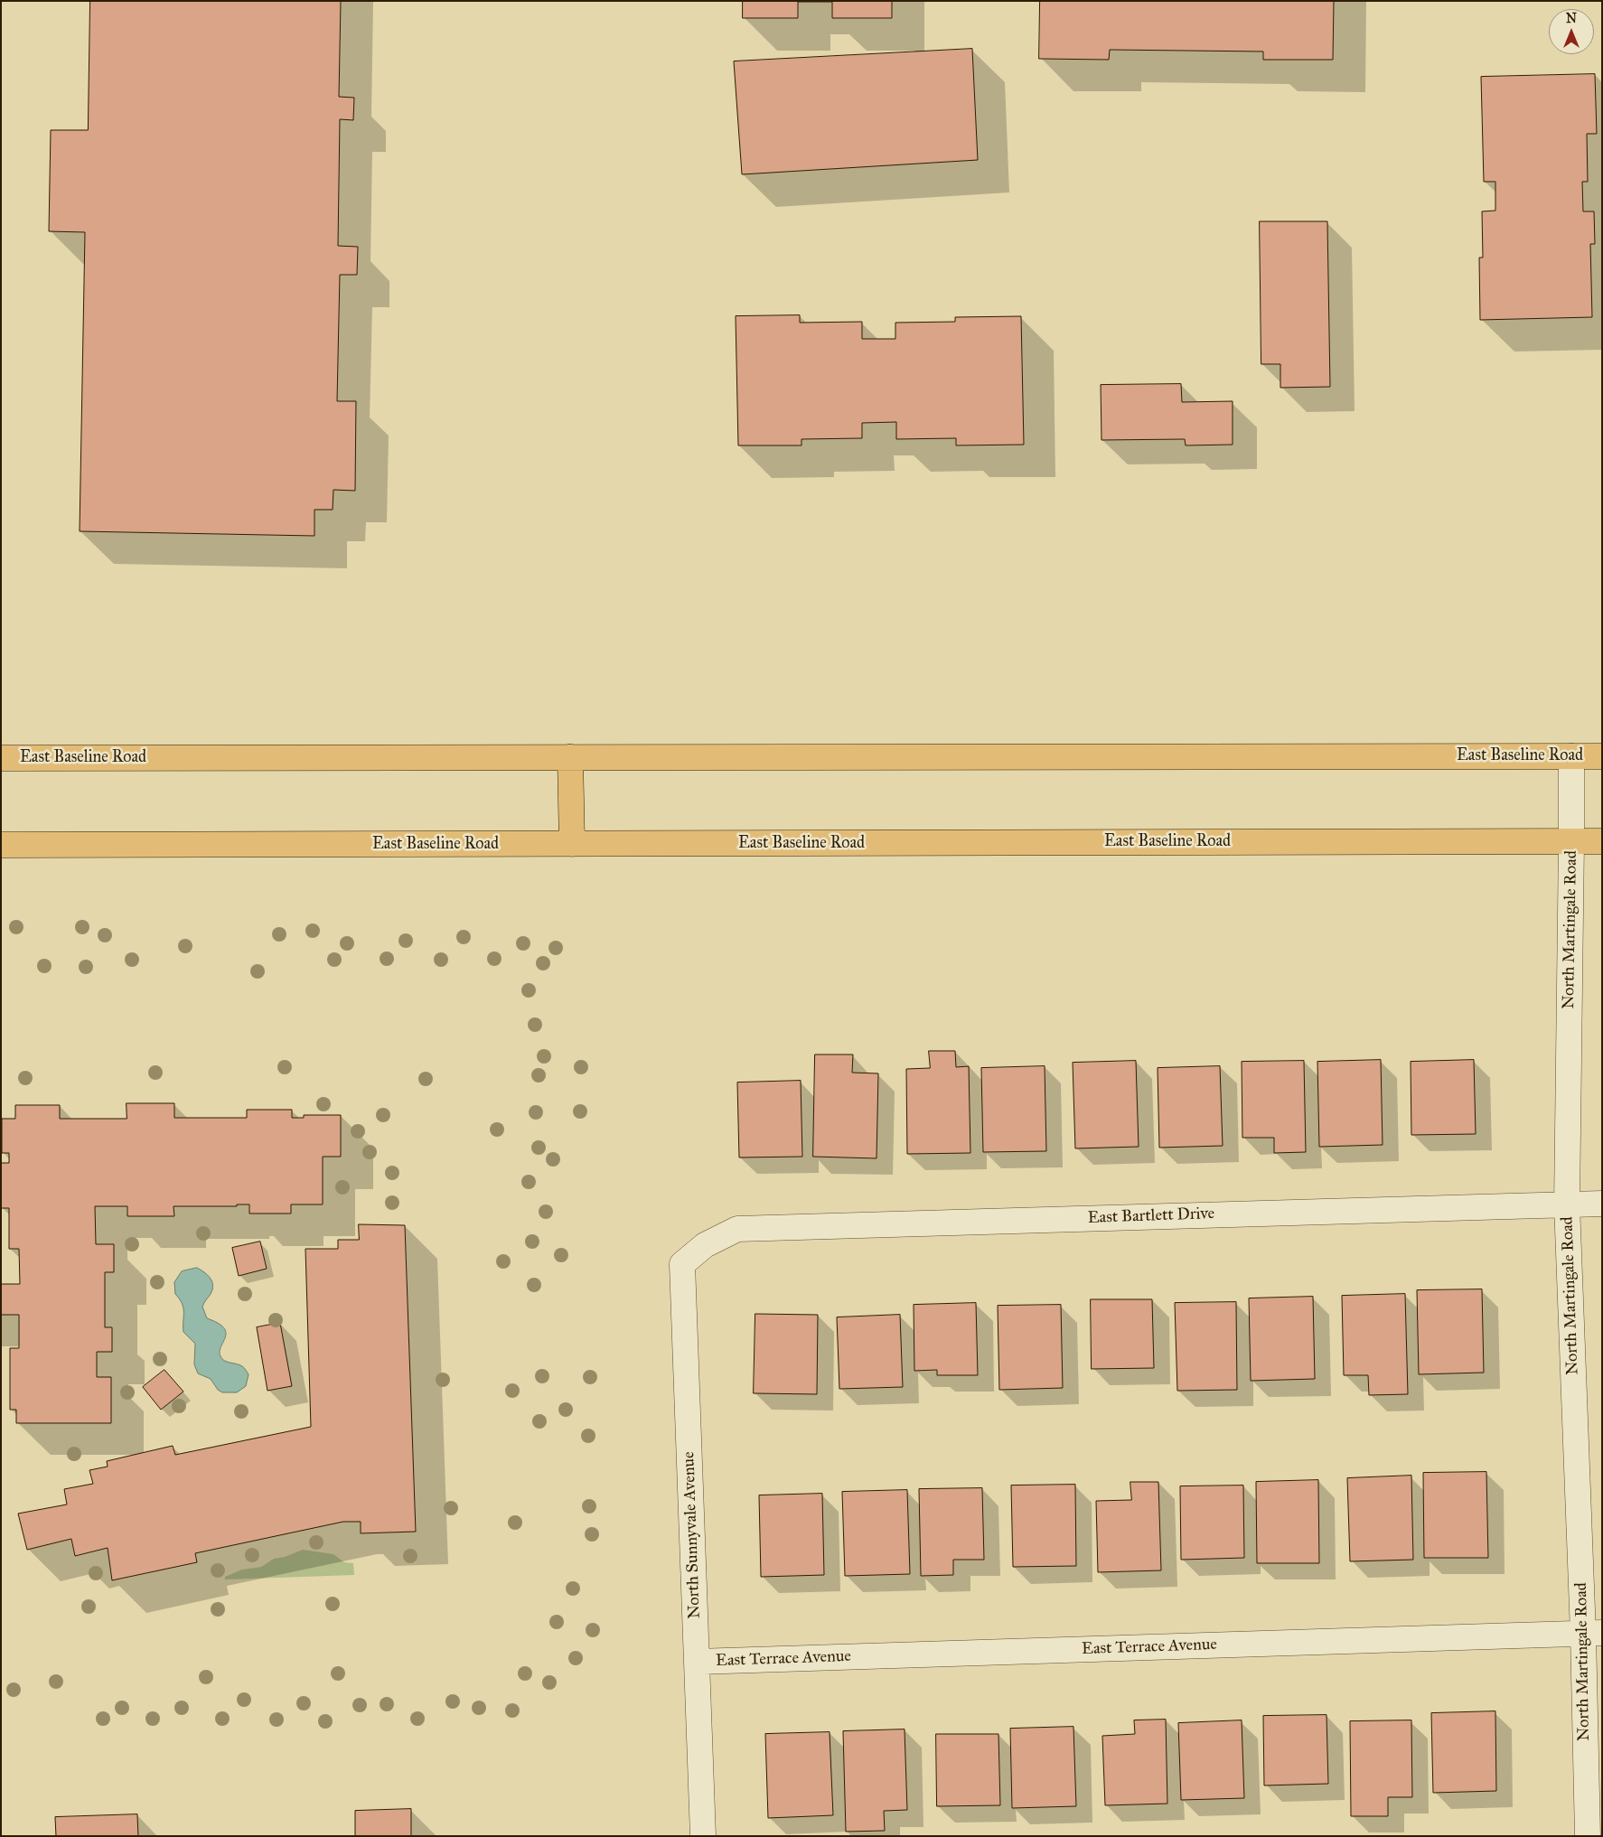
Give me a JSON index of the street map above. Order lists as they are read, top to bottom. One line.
{"streets":{"main road":["East Baseline Road"],"street":["North Martingale Road","East Bartlett Drive","North Sunnyvale Avenue","East Terrace Avenue"]},"crossings":[["East Baseline Road","North Martingale Road"],["North Martingale Road","East Bartlett Drive"],["North Martingale Road","East Terrace Avenue"],["East Bartlett Drive","North Sunnyvale Avenue"],["North Sunnyvale Avenue","East Terrace Avenue"]],"north":"top"}
